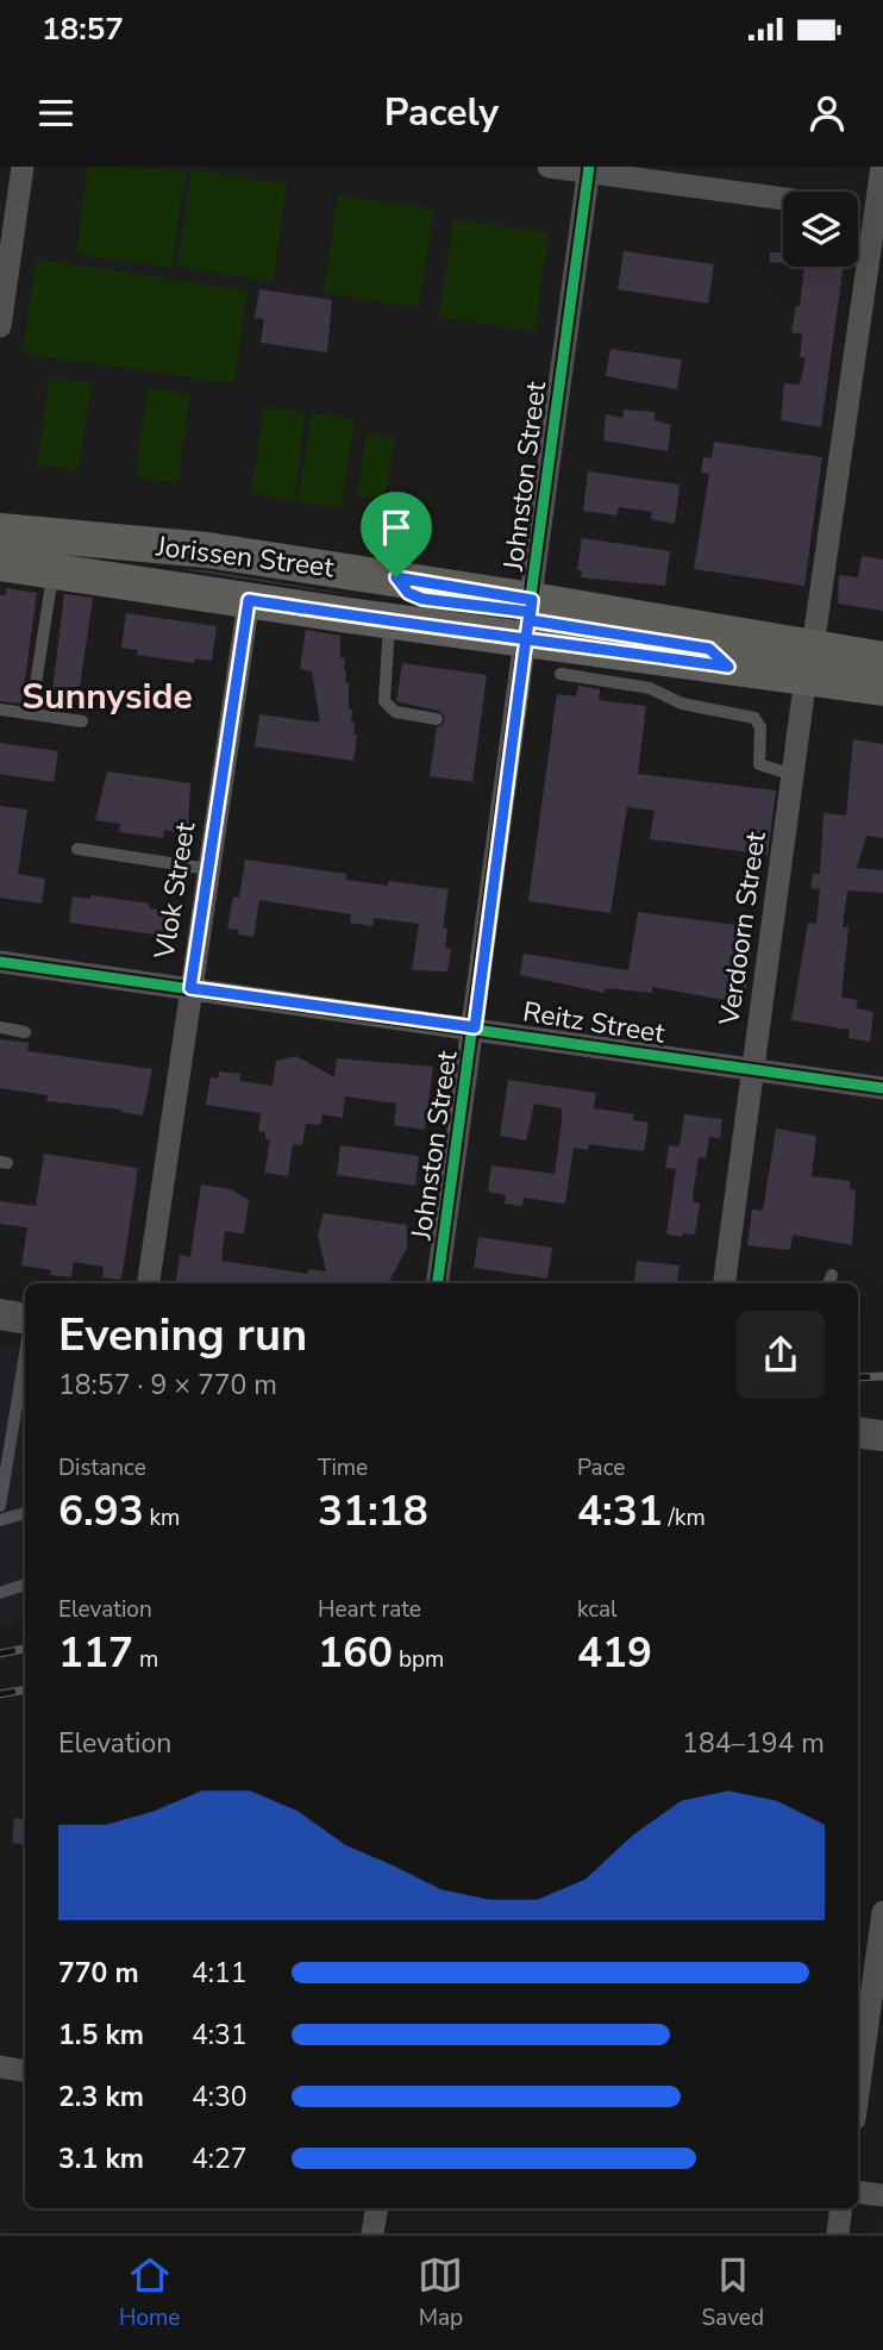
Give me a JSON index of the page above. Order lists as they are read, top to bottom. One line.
{"streets":{"main road":["Jorissen Street"],"street":["Johnston Street","Vlok Street","Verdoorn Street","Reitz Street"]},"crossings":[["Johnston Street","Jorissen Street"],["Johnston Street","Reitz Street"],["Jorissen Street","Vlok Street"],["Jorissen Street","Verdoorn Street"],["Vlok Street","Reitz Street"],["Verdoorn Street","Reitz Street"]],"districts":["Sunnyside"],"page":{"status":"18:57","header":"Pacely","heading":["Evening run","18:57 · 9 × 770 m"],"stats":[["Distance","6.93 km"],["Time","31:18"],["Pace","4:31 /km"],["Elevation","117 m"],["Heart rate","160 bpm"],["kcal","419"]],"chart":["Elevation","184–194 m"],"list":[{"name":"770 m","note":"4:11"},{"name":"1.5 km","note":"4:31"},{"name":"2.3 km","note":"4:30"},{"name":"3.1 km","note":"4:27"}],"tabs":["Home","Map","Saved"]}}
